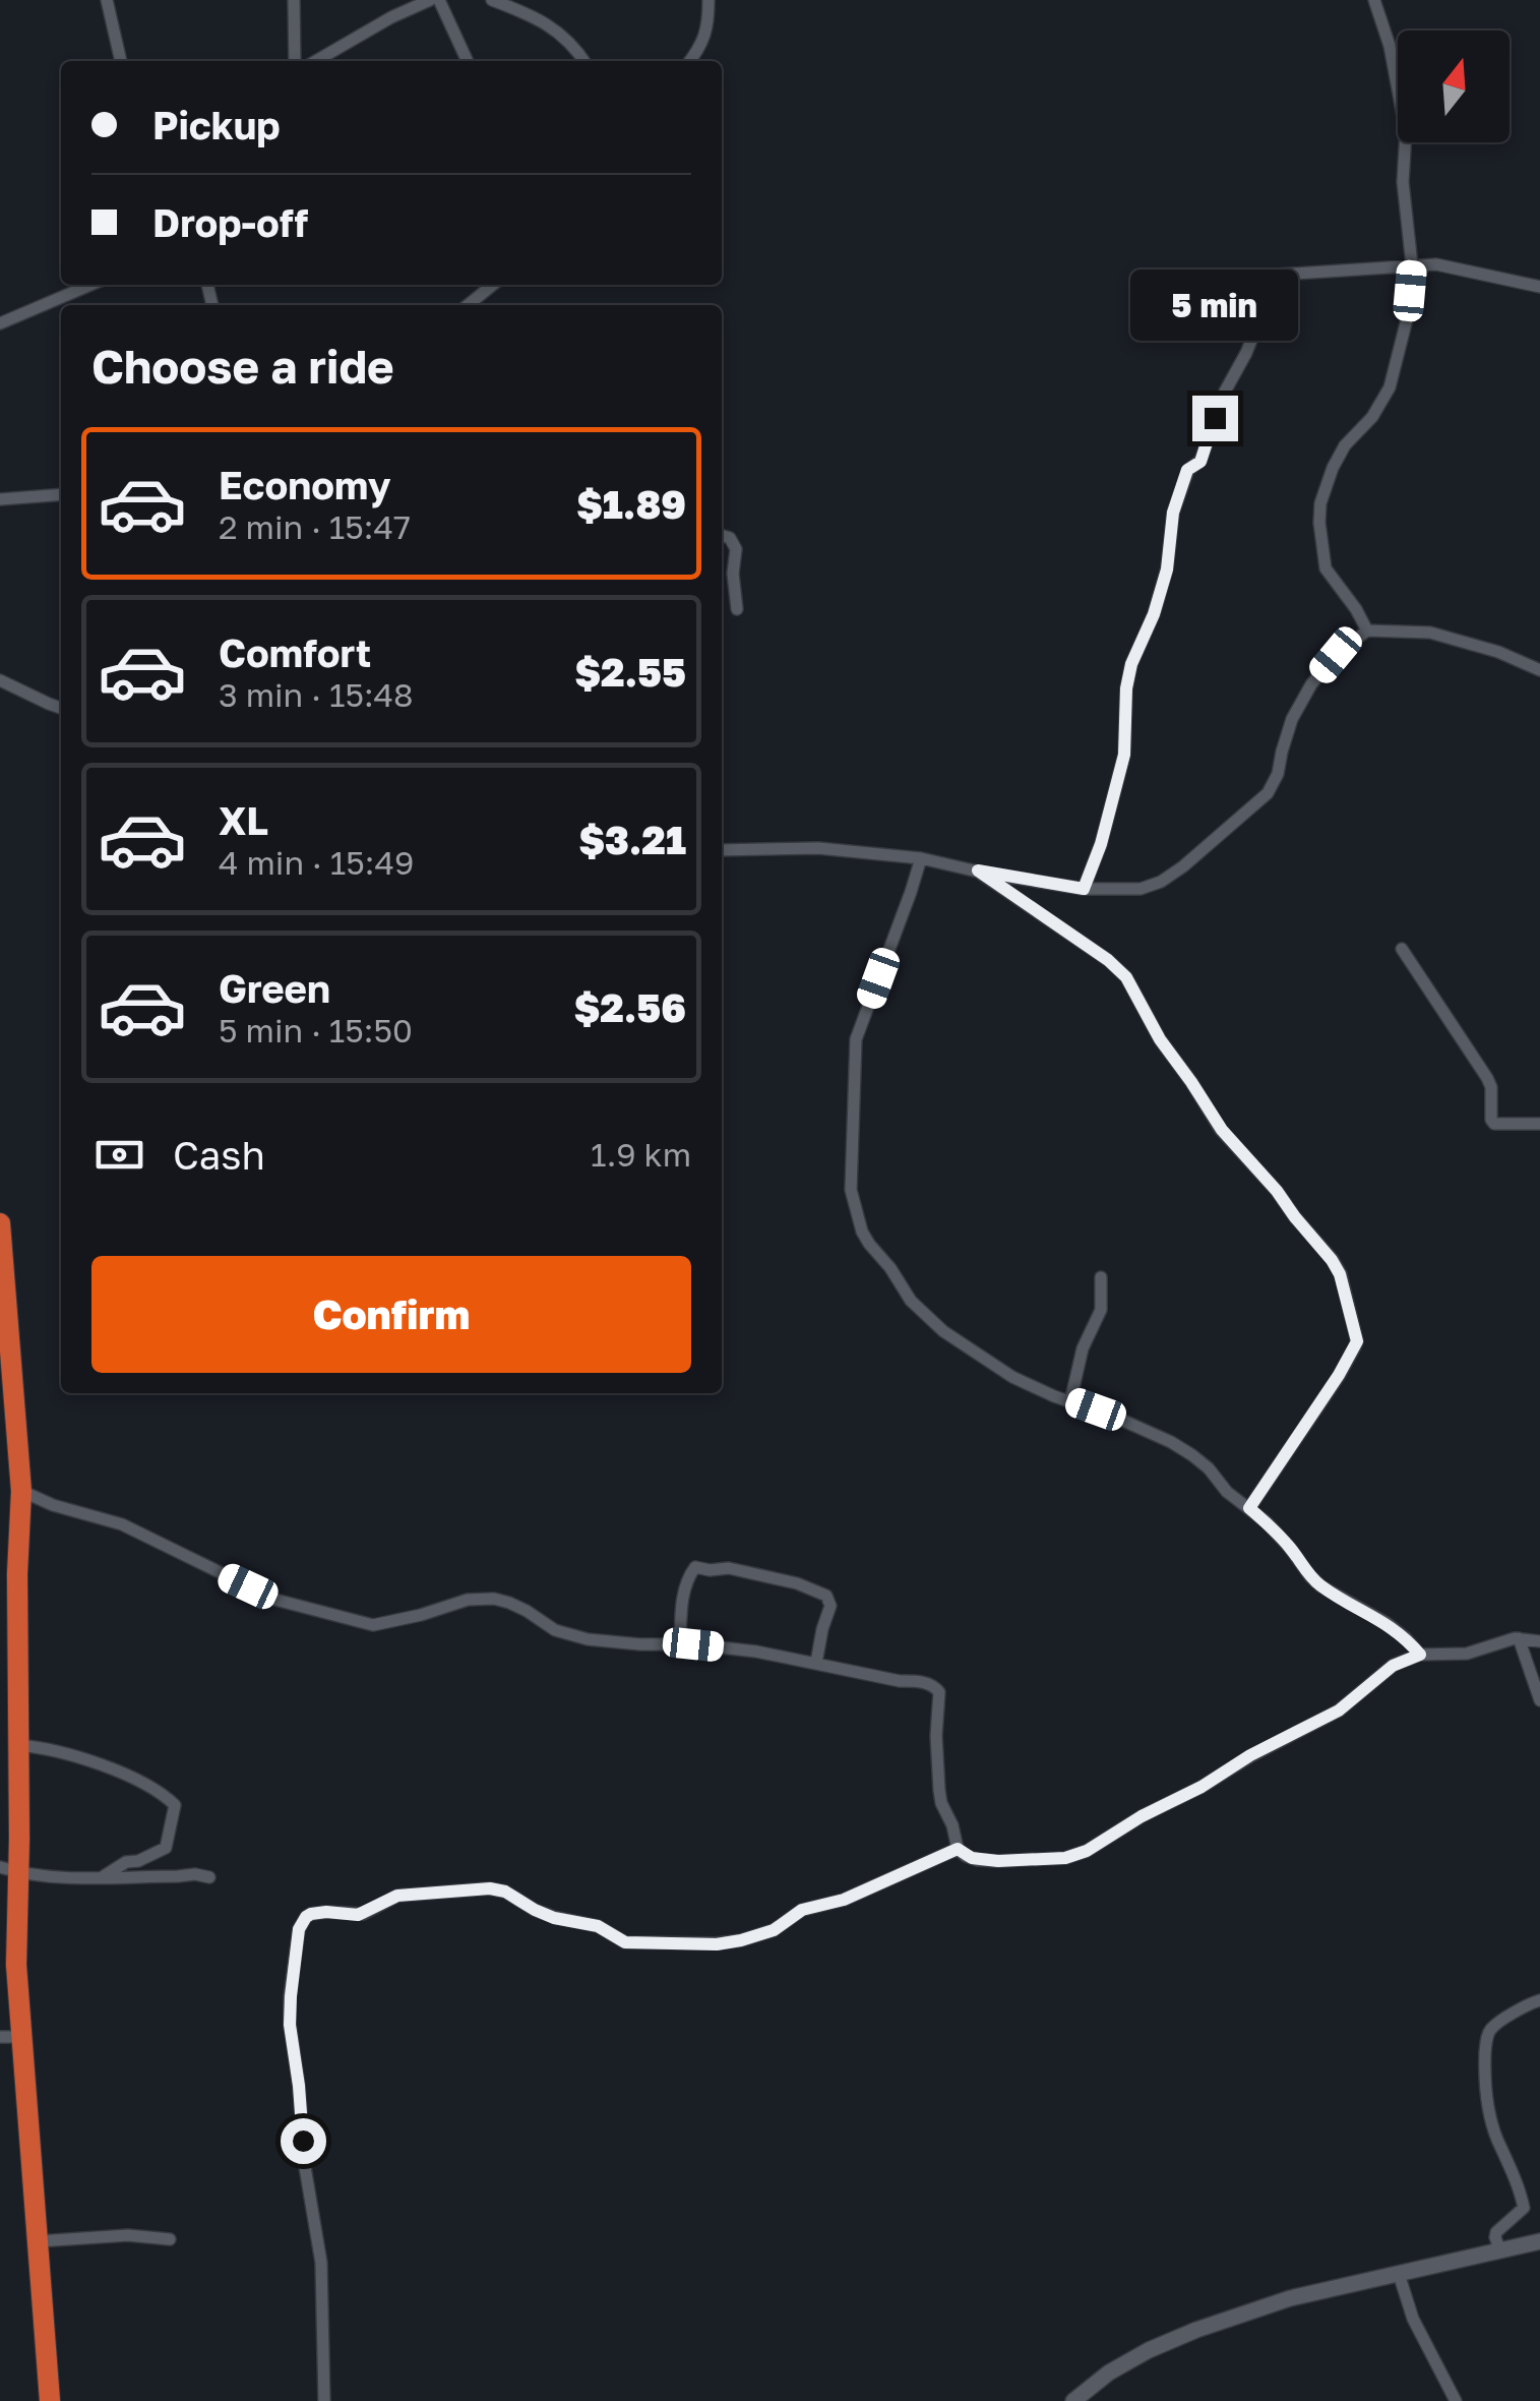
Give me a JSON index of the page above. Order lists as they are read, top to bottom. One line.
{"north":"top","page":{"banner":["Pickup","Drop-off"],"bubble":"5 min","heading":"Choose a ride","list":[{"name":"Economy","note":"2 min · 15:47","value":"$1.89"},{"name":"Comfort","note":"3 min · 15:48","value":"$2.55"},{"name":"XL","note":"4 min · 15:49","value":"$3.21"},{"name":"Green","note":"5 min · 15:50","value":"$2.56"}],"pay":["Cash","1.9 km"],"buttons":"Confirm"}}
